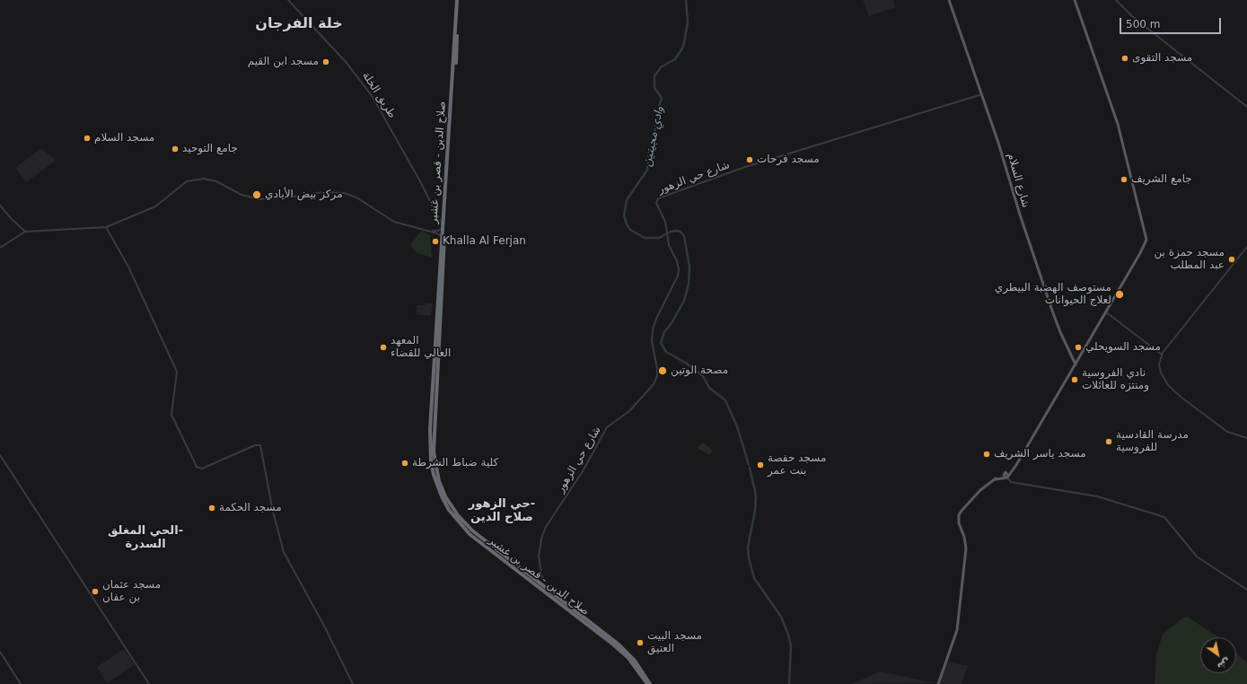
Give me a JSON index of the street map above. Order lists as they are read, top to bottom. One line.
{"streets":{"highway":["صلاح الدين - قصر بن غشير"],"main road":["شارع السلام"],"street":["طريق الخلة","شارع حي الزهور"]},"crossings":[["طريق الخلة","صلاح الدين - قصر بن غشير"],["شارع حي الزهور","شارع السلام"]],"districts":["خلة الفرجان","حي الزهور- صلاح الدين","الحي المغلق- السدرة"],"water":["وادي مجينين"],"places":["مسجد التقوى","مسجد ابن القيم","مسجد السلام","جامع التوحيد","مسجد فرحات","جامع الشريف","مركز بيض الأيادي","Khalla Al Ferjan","مسجد حمزة بن عبد المطلب","مستوصف الهضبة البيطري لعلاج الحيوانات","المعهد العالي للقضاء","مسجد السويحلي","مصحة الوتين","نادي الفروسية ومنتزه للعائلات","مدرسة القادسية للفروسية","مسجد ياسر الشريف","كلية ضباط الشرطة","مسجد حفصة بنت عمر","مسجد الحكمة","مسجد عثمان بن عفان","مسجد البيت العتيق"],"scale_bar":"500 m","north":"bottom right"}
